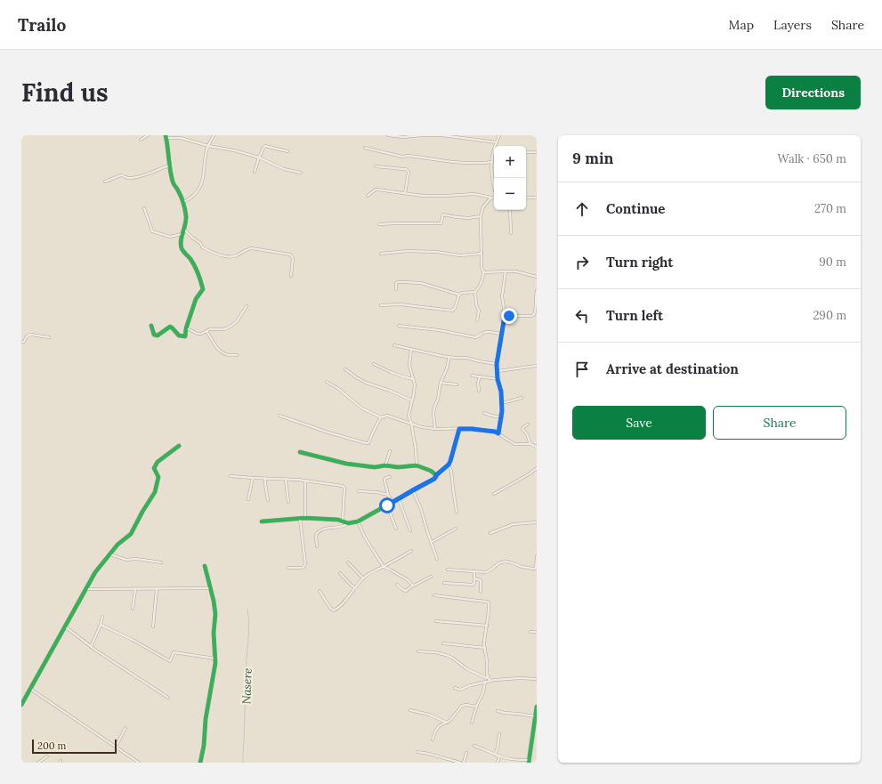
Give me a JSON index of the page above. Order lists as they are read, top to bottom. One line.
{"water":["Nasere"],"scale_bar":"200 m","page":{"header":"Trailo","nav":["Map","Layers","Share"],"buttons":["Directions",["Save","Share"]],"title":"Find us","heading":["9 min","Walk · 650 m"],"map_buttons":["+","−"],"list":[["Continue","270 m"],["Turn right","90 m"],["Turn left","290 m"],"Arrive at destination"],"scale":"200 m"}}
